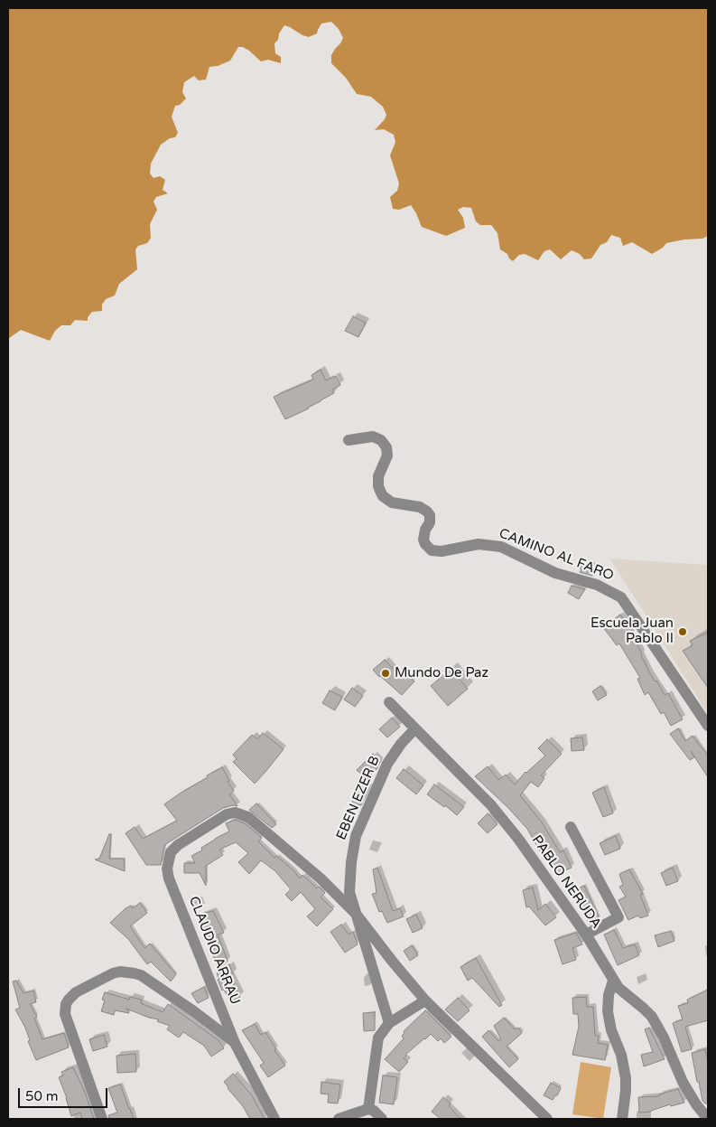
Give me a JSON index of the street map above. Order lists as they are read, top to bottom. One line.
{"streets":{"street":["CAMINO AL FARO","EBEN EZER B","PABLO NERUDA","CLAUDIO ARRAU"]},"crossings":[["EBEN EZER B","PABLO NERUDA"],["EBEN EZER B","CLAUDIO ARRAU"]],"places":["Escuela Juan Pablo II","Mundo De Paz"],"scale_bar":"50 m"}
